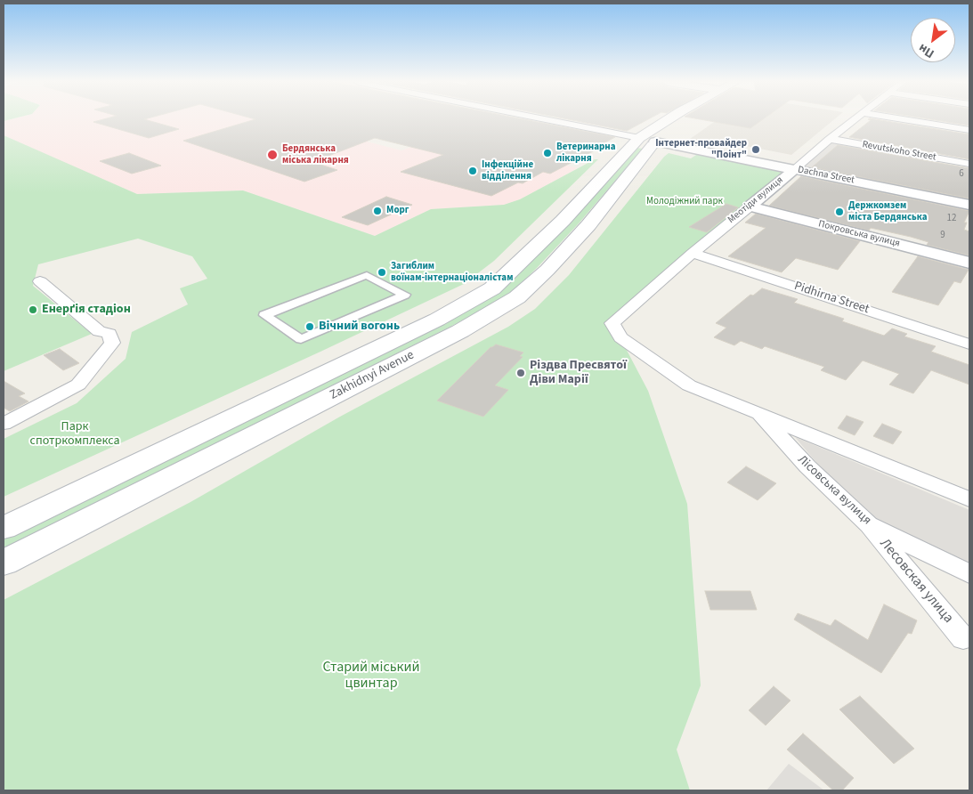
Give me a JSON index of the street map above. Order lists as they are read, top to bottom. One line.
{"streets":{"main road":["Zakhidnyi Avenue"],"street":["Revutskoho Street","Dachna Street","Меотіди вулиця","Покровська вулиця","Pidhirna Street","Лісовська вулиця","Лесовская улица"]},"crossings":[["Revutskoho Street","Меотіди вулиця"],["Dachna Street","Меотіди вулиця"],["Dachna Street","Zakhidnyi Avenue"],["Меотіди вулиця","Покровська вулиця"],["Меотіди вулиця","Pidhirna Street"],["Меотіди вулиця","Лісовська вулиця"],["Лісовська вулиця","Лесовская улица"]],"parks":["Молодіжний парк","Парк спотркомплекса","Старий міський цвинтар"],"places":["Інтернет-провайдер \"Поінт\"","Ветеринарна лікарня","Бердянська міська лікарня","Інфекційне відділення","Морг","Держкомзем міста Бердянська","Загиблим воїнам-інтернаціоналістам","Енерґія стадіон","Вічний вогонь","Різдва Пресвятої Діви Марії"],"house_numbers":["6","12","9"],"north":"bottom left"}
